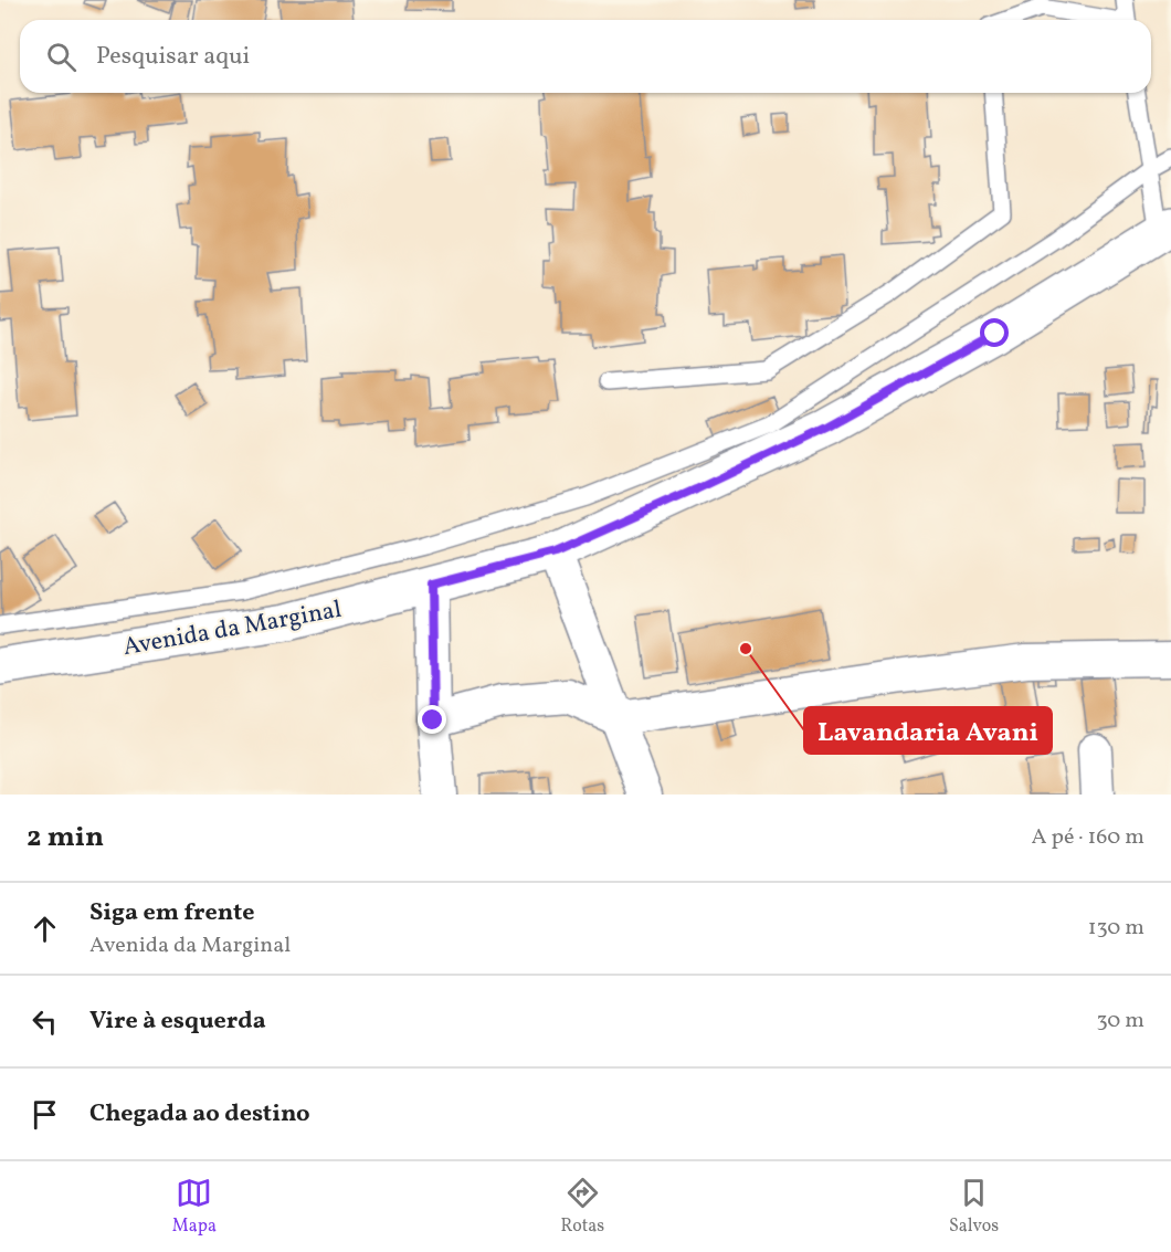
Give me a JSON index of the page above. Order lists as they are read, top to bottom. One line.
{"streets":{"main road":["Avenida da Marginal"]},"places":["Lavandaria Avani"],"page":{"search":"Pesquisar aqui","heading":["2 min","A pé · 160 m"],"list":[["Siga em frente","Avenida da Marginal","130 m"],["Vire à esquerda","30 m"],"Chegada ao destino"],"nav":["Mapa","Rotas","Salvos"]}}
